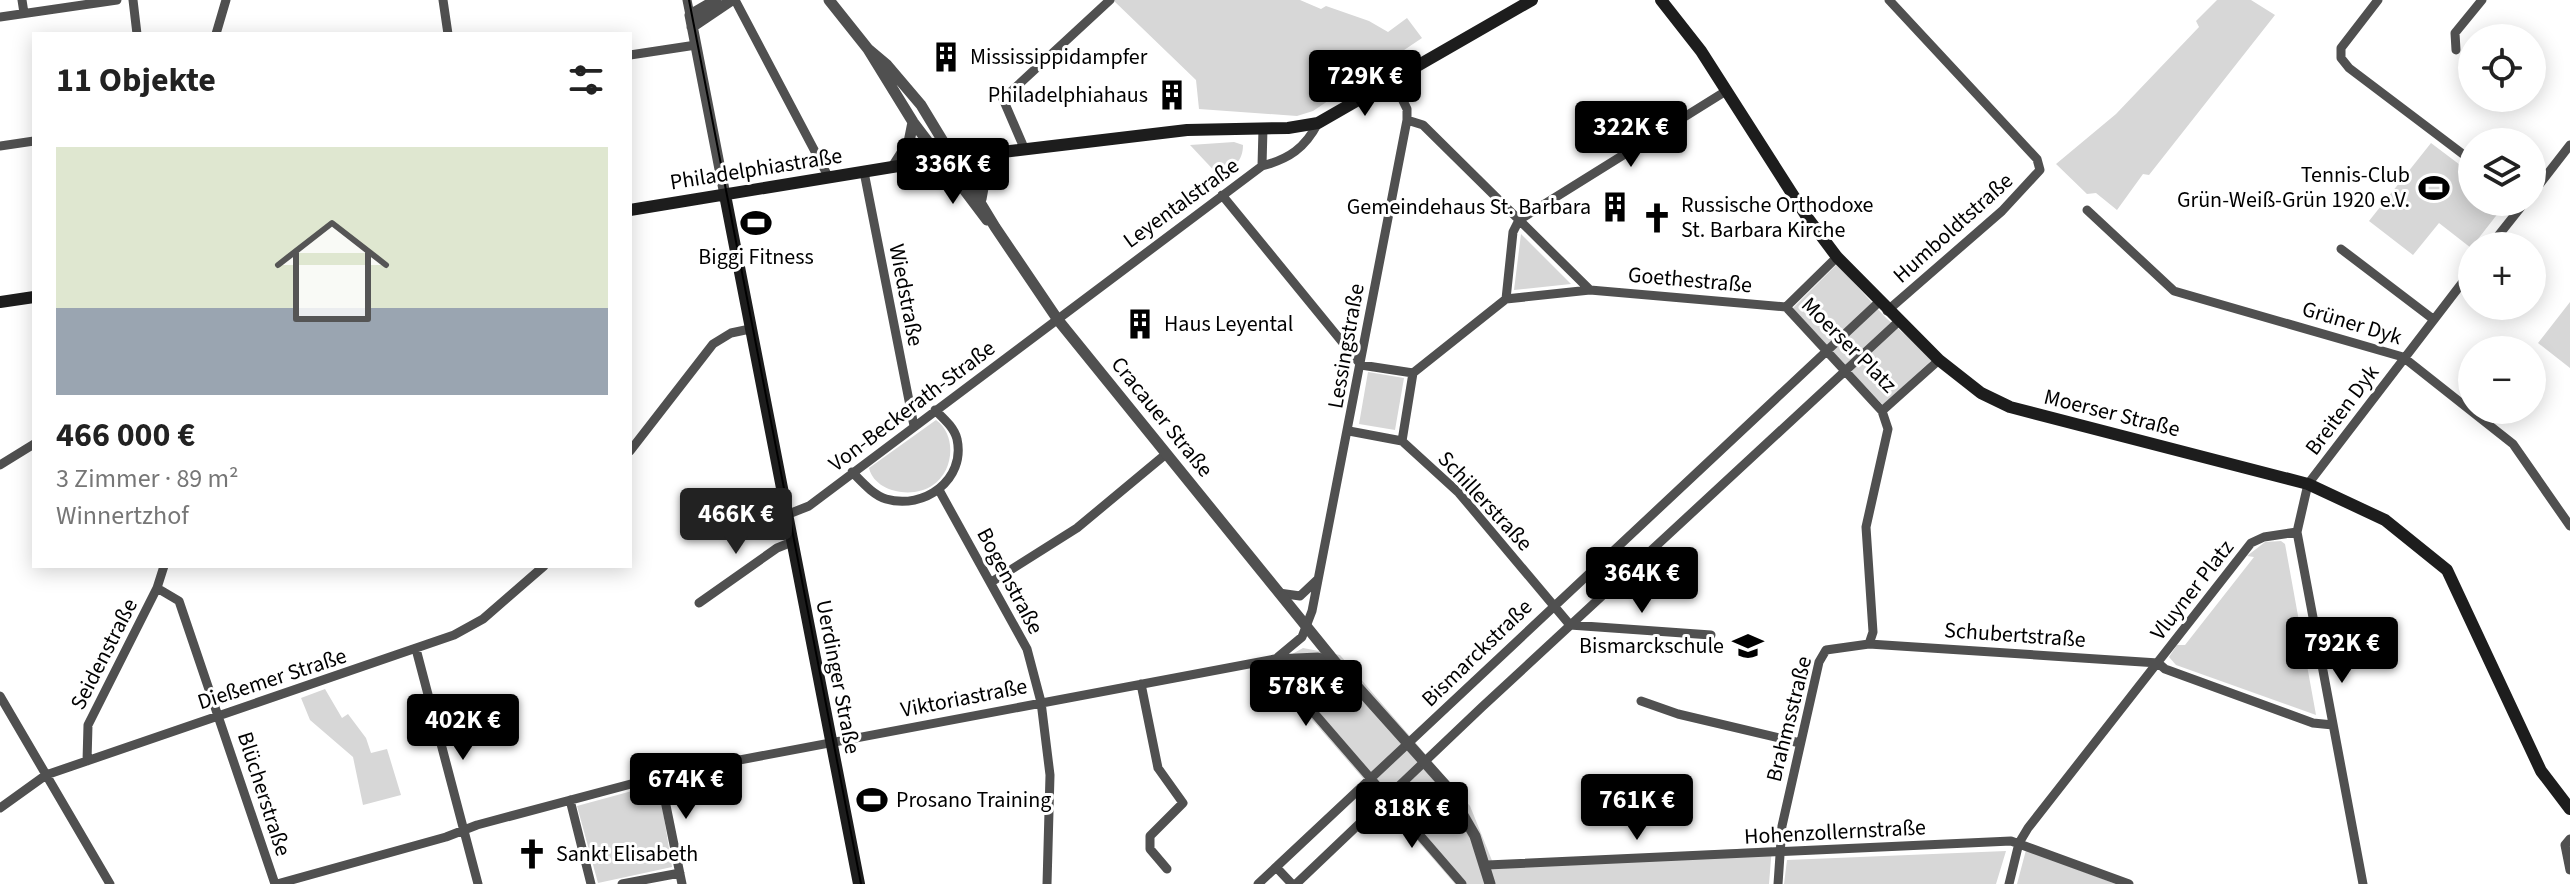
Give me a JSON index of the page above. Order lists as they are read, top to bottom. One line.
{"streets":{"main road":["Philadelphiastraße","Leyentalstraße","Moerser Straße","Uerdinger Straße"],"street":["Humboldtstraße","Goethestraße","Wiedstraße","Grüner Dyk","Moerser Platz","Lessingstraße","Von-Beckerath-Straße","Breiten Dyk","Cracauer Straße","Schillerstraße","Bogenstraße","Vluyner Platz","Schubertstraße","Bismarckstraße","Seidenstraße","Dießemer Straße","Viktoriastraße","Brahmsstraße","Blücherstraße","Hohenzollernstraße"]},"crossings":[["Philadelphiastraße","Leyentalstraße"],["Philadelphiastraße","Wiedstraße"],["Philadelphiastraße","Cracauer Straße"],["Philadelphiastraße","Uerdinger Straße"],["Leyentalstraße","Von-Beckerath-Straße"],["Leyentalstraße","Cracauer Straße"],["Humboldtstraße","Moerser Straße"],["Humboldtstraße","Bismarckstraße"],["Goethestraße","Moerser Platz"],["Wiedstraße","Von-Beckerath-Straße"],["Grüner Dyk","Breiten Dyk"],["Moerser Platz","Moerser Straße"],["Moerser Platz","Bismarckstraße"],["Lessingstraße","Cracauer Straße"],["Von-Beckerath-Straße","Cracauer Straße"],["Von-Beckerath-Straße","Uerdinger Straße"],["Breiten Dyk","Moerser Straße"],["Moerser Straße","Bismarckstraße"],["Cracauer Straße","Bismarckstraße"],["Cracauer Straße","Viktoriastraße"],["Cracauer Straße","Hohenzollernstraße"],["Schillerstraße","Bismarckstraße"],["Bogenstraße","Viktoriastraße"],["Vluyner Platz","Schubertstraße"],["Schubertstraße","Brahmsstraße"],["Seidenstraße","Dießemer Straße"],["Seidenstraße","Blücherstraße"],["Uerdinger Straße","Viktoriastraße"],["Dießemer Straße","Blücherstraße"],["Brahmsstraße","Hohenzollernstraße"]],"places":{"building":["Mississippidampfer","Philadelphiahaus","Gemeindehaus St. Barbara","Haus Leyental"],"sports":["Tennis-Club Grün-Weiß-Grün 1920 e.V.","Biggi Fitness","Prosano Training"],"church":["Russische Orthodoxe St. Barbara Kirche","Sankt Elisabeth"],"school or university":["Bismarckschule"]},"page":{"map_buttons":["+","−"],"heading":"11 Objekte","price":["729K €","322K €","336K €","466K €","364K €","792K €","578K €","402K €","674K €","761K €","818K €"],"list":[{"name":"466 000 €","note":"3 Zimmer · 89 m² · Winnertzhof"}]}}
